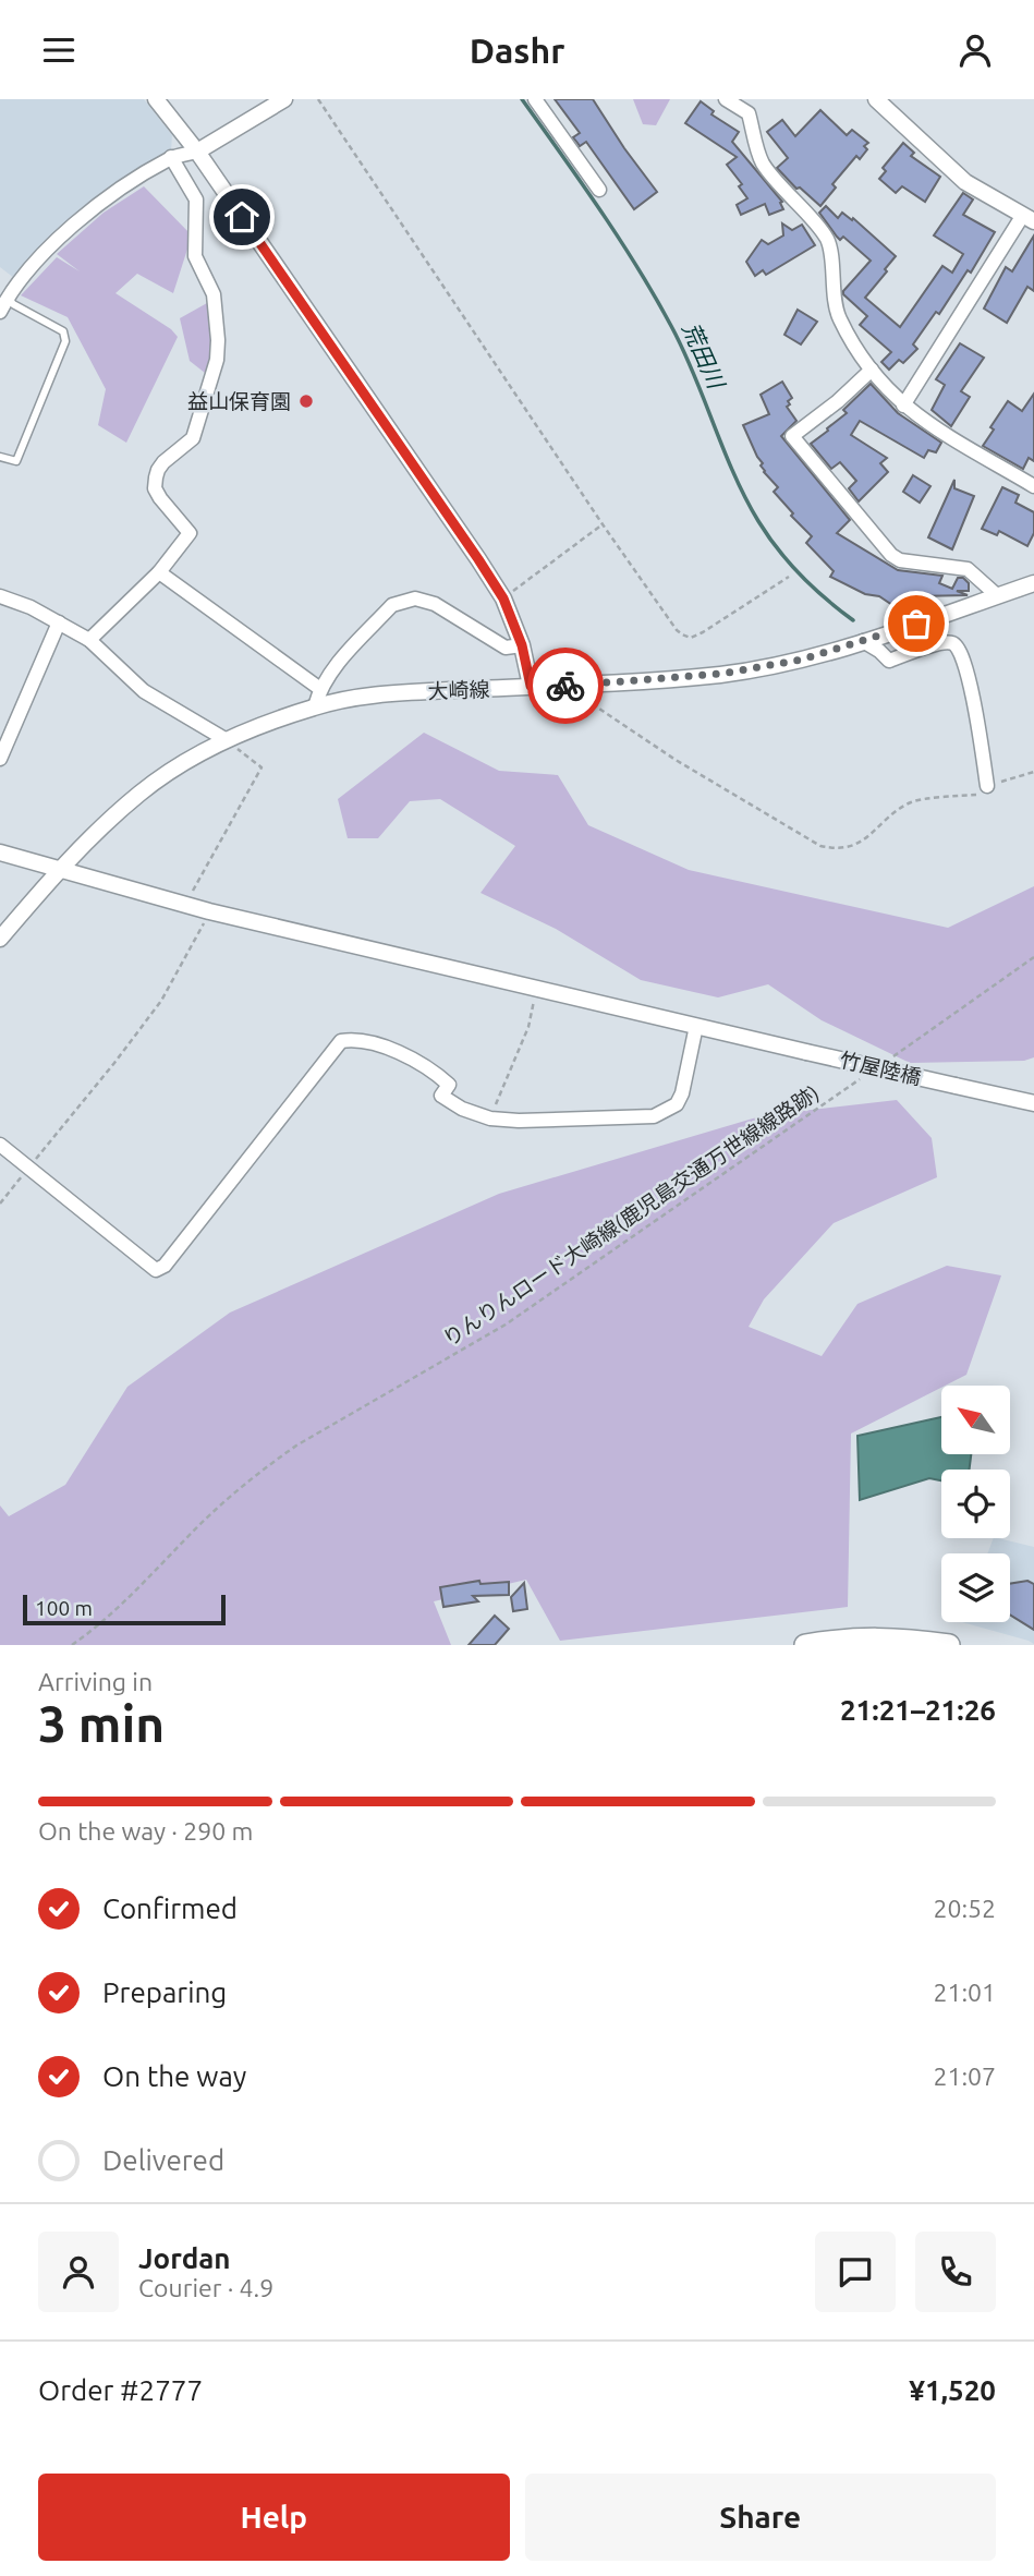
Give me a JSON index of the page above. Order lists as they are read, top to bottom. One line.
{"streets":{"street":["大崎線","竹屋陸橋"],"path":["りんりんロード大崎線(鹿児島交通万世線線路跡)"]},"crossings":[["大崎線","竹屋陸橋"]],"water":["荒田川"],"places":["益山保育園"],"scale_bar":"100 m","north":"top left","page":{"header":"Dashr","scale":"100 m","heading":["3 min","Arriving in","21:21–21:26"],"panel":["Jordan","Courier · 4.9","Order #2777","¥1,520"],"bar":"On the way · 290 m","list":[["Confirmed","20:52"],["Preparing","21:01"],["On the way","21:07"],"Delivered"],"buttons":["Help","Share"]}}
